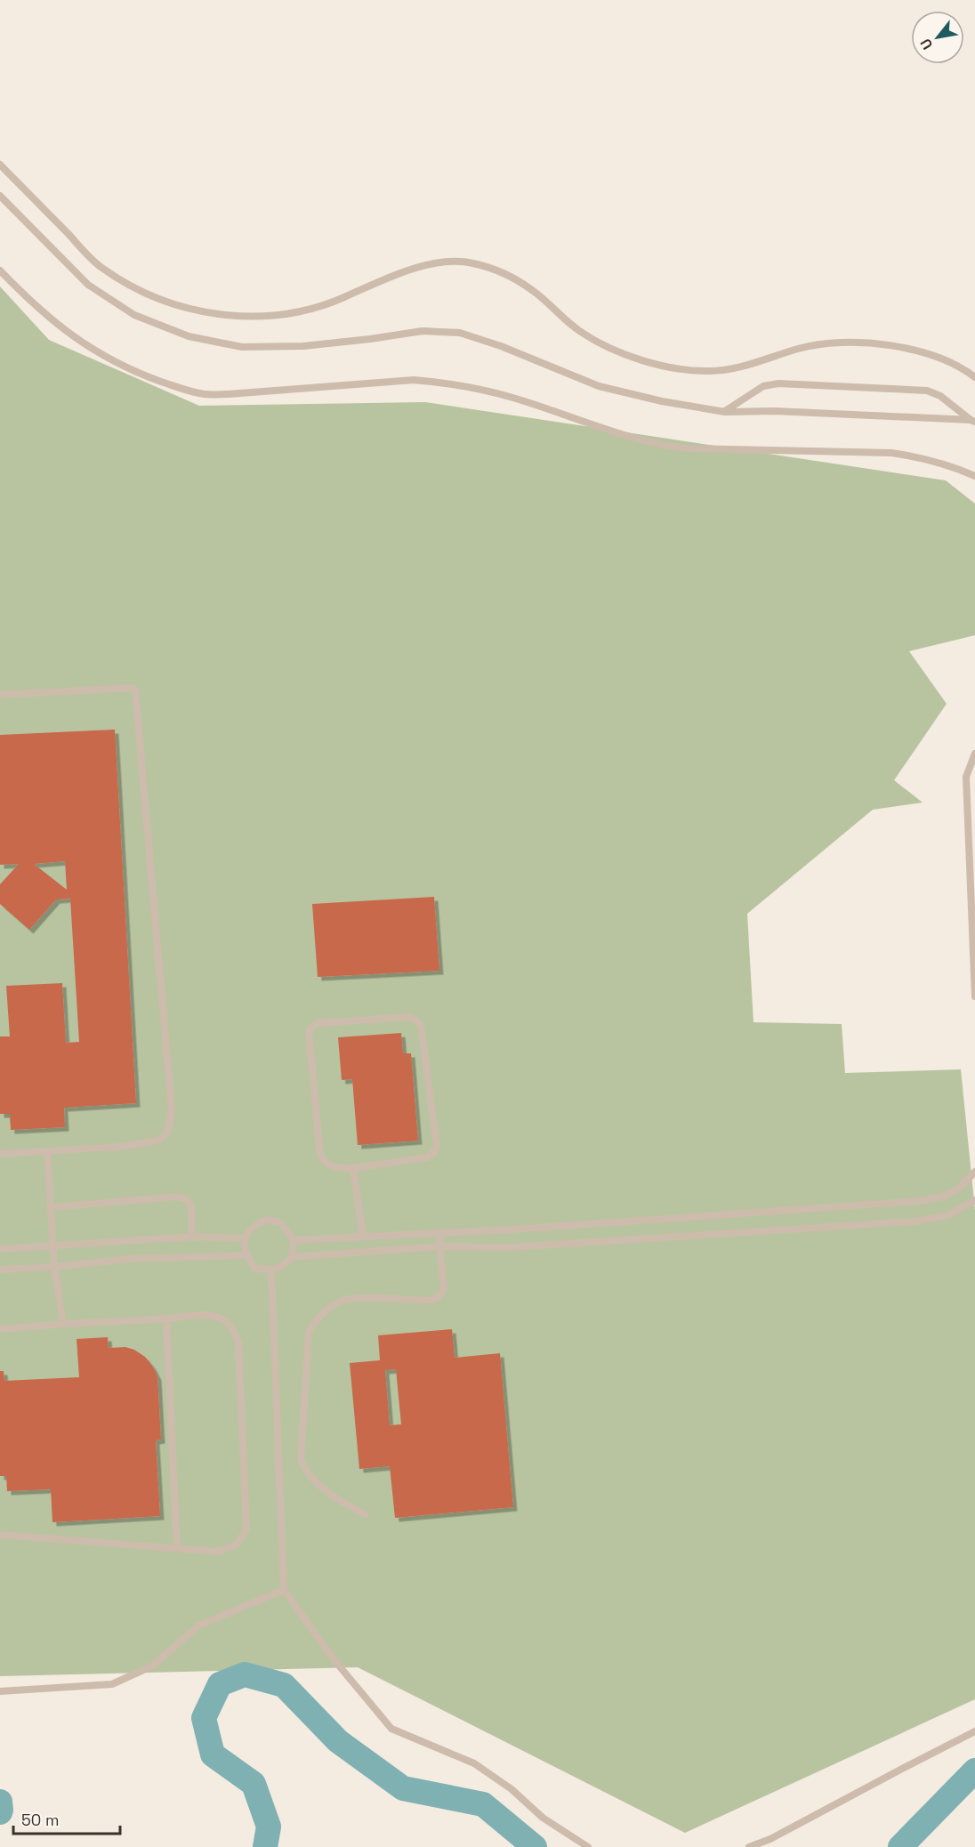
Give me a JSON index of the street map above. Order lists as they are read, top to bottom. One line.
{"scale_bar":"50 m","north":"bottom left"}
